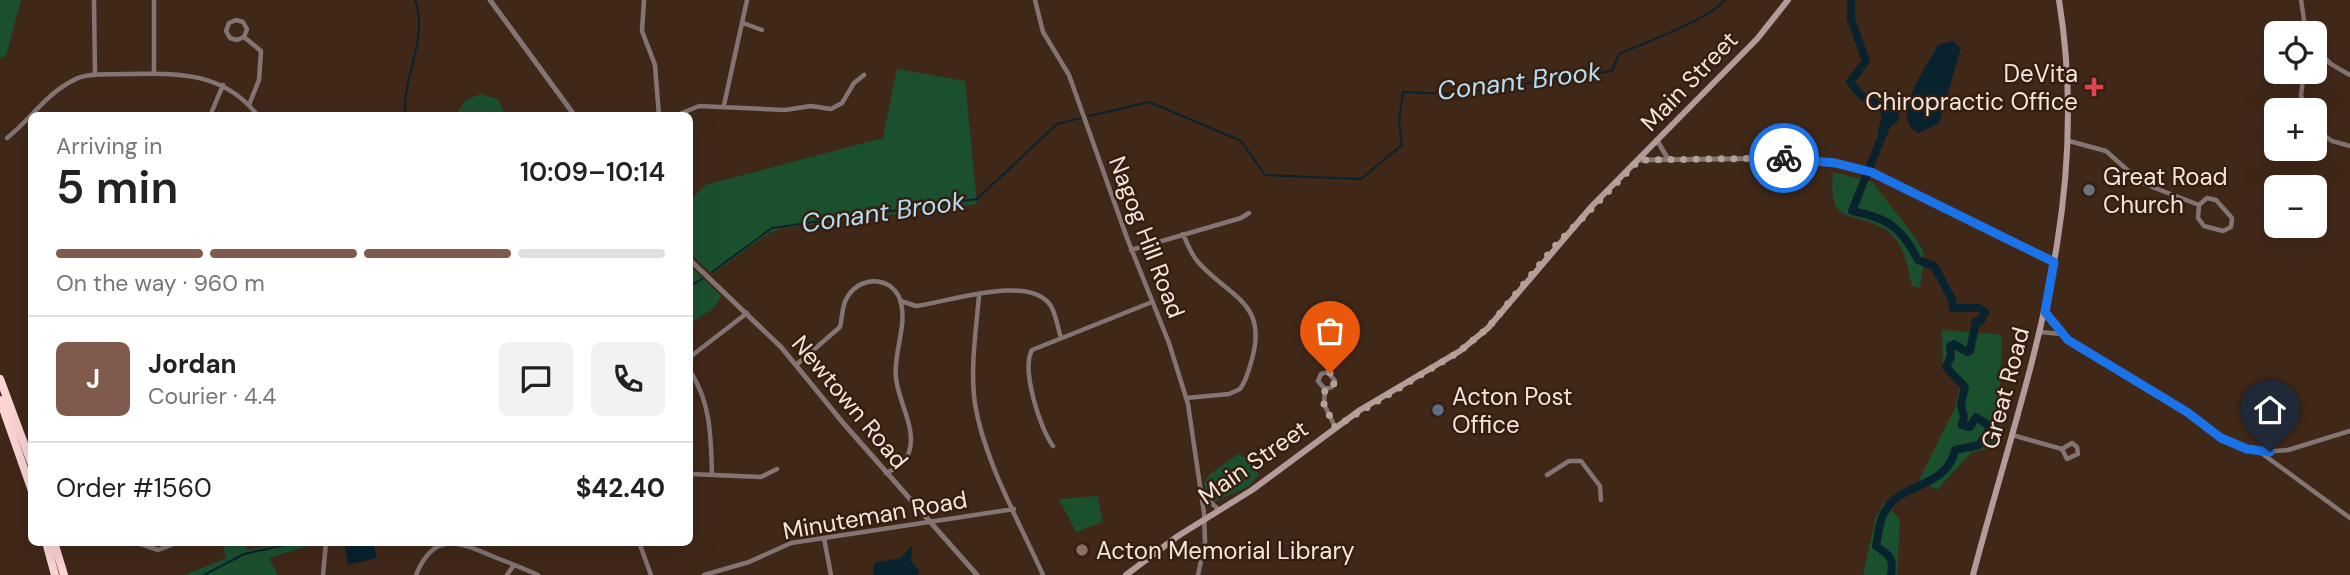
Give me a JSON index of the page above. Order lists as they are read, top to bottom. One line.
{"streets":{"main road":["Main Street","Great Road"],"street":["Nagog Hill Road","Newtown Road","Minuteman Road"]},"crossings":[["Main Street","Nagog Hill Road"],["Newtown Road","Minuteman Road"]],"water":["Conant Brook"],"places":{"health":["DeVita Chiropractic Office"],"other":["Great Road Church","Acton Post Office","Acton Memorial Library"]},"page":{"map_buttons":["+","−"],"heading":["5 min","Arriving in","10:09–10:14"],"panel":["Jordan","Courier · 4.4","Order #1560","$42.40"],"bar":"On the way · 960 m","round":"J"}}
